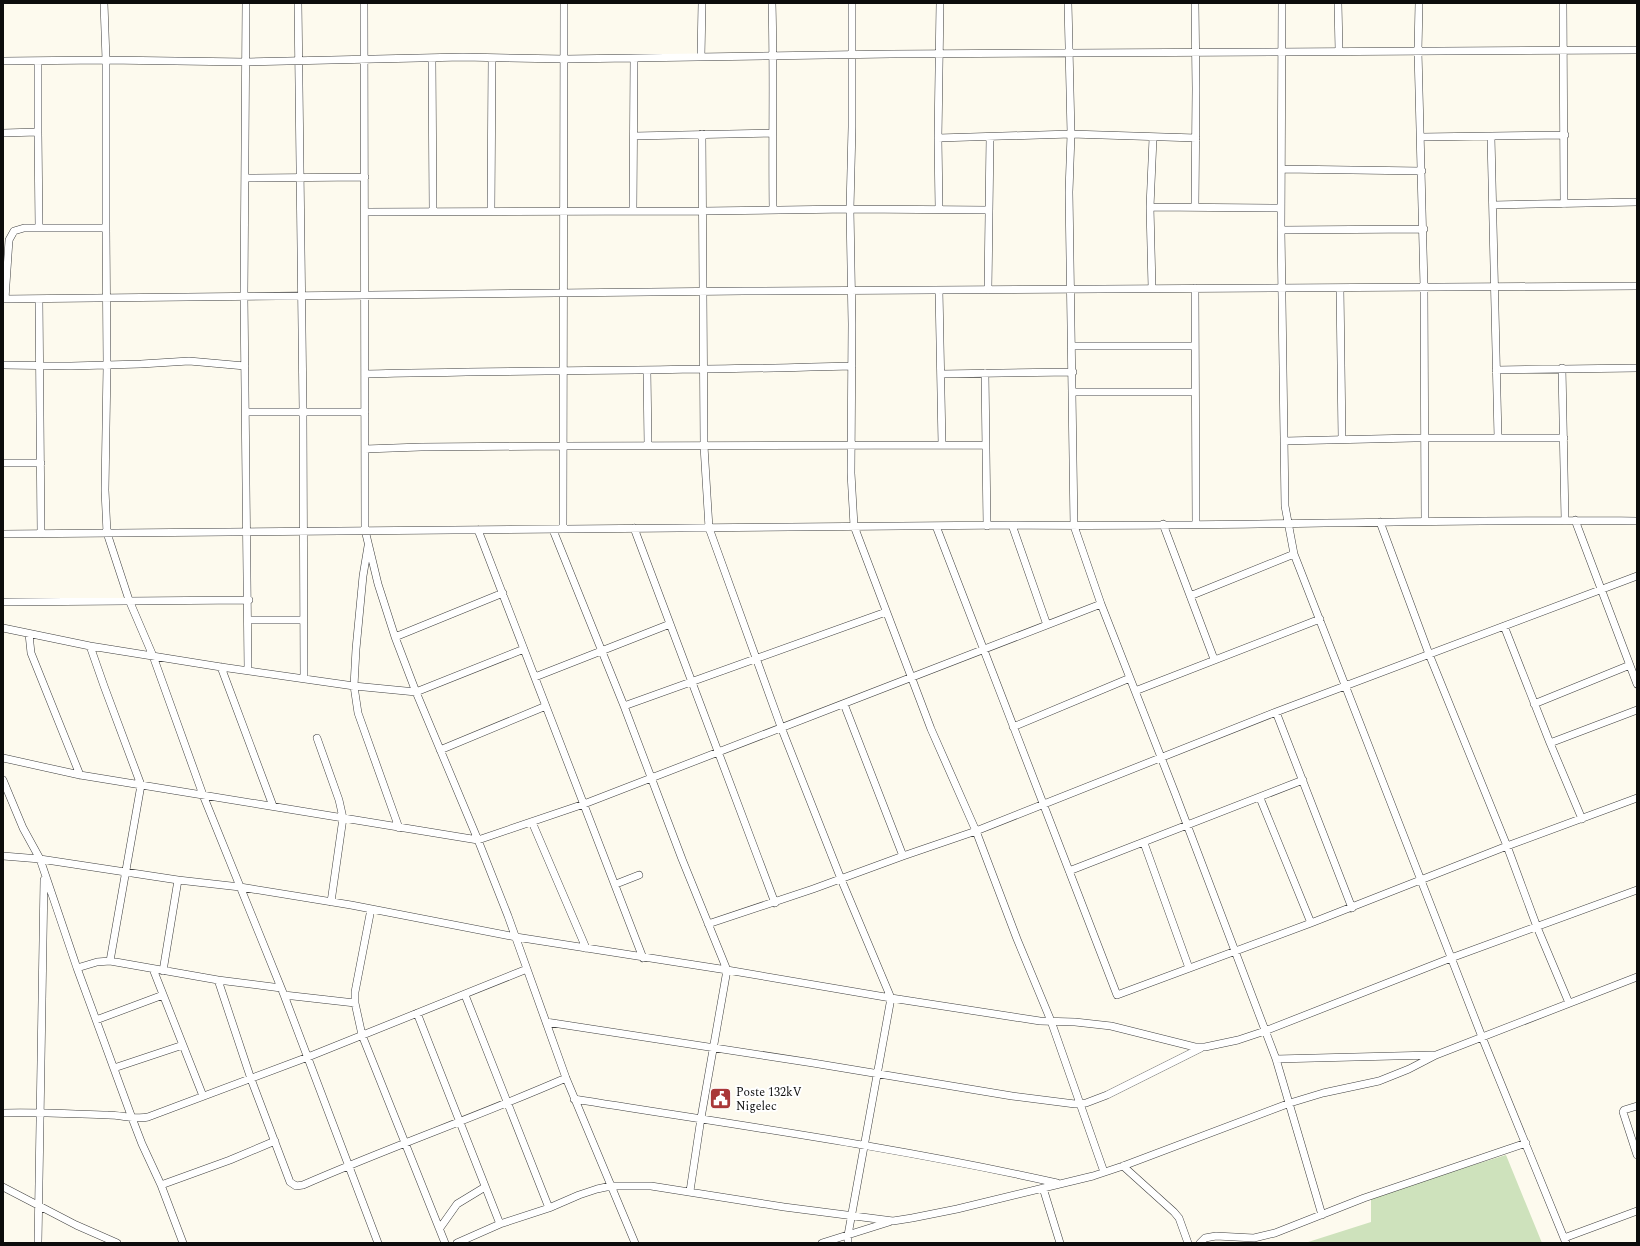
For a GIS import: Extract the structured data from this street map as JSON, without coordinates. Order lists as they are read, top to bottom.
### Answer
{
  "places": {
    "public building": ["Poste 132kV Nigelec"]
  }
}
